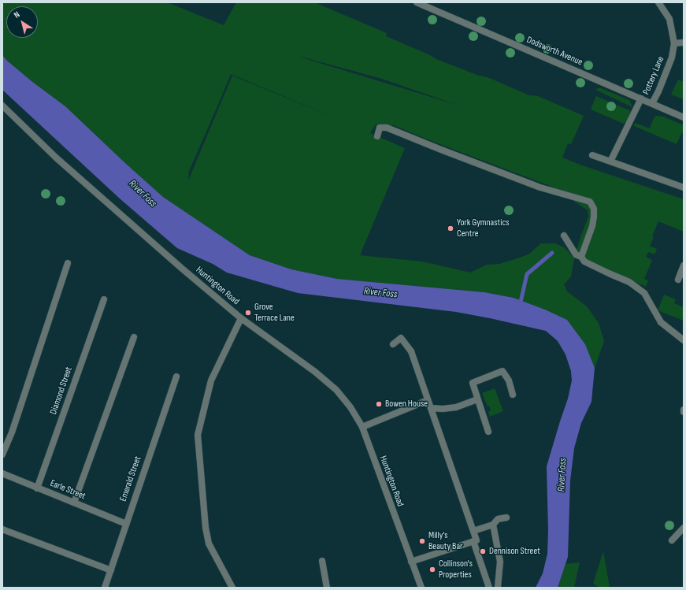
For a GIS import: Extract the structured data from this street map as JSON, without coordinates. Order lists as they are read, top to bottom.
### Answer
{
  "streets": {
    "street": [
      "Dodsworth Avenue",
      "Pottery Lane",
      "Huntington Road",
      "Diamond Street",
      "Emerald Street",
      "Earle Street"
    ]
  },
  "crossings": [
    ["Dodsworth Avenue", "Pottery Lane"],
    ["Diamond Street", "Earle Street"],
    ["Emerald Street", "Earle Street"]
  ],
  "water": ["River Foss"],
  "places": [
    "York Gymnastics Centre",
    "Grove Terrace Lane",
    "Bowen House",
    "Milly's Beauty Bar",
    "Dennison Street",
    "Collinson's Properties"
  ],
  "north": "top left"
}
